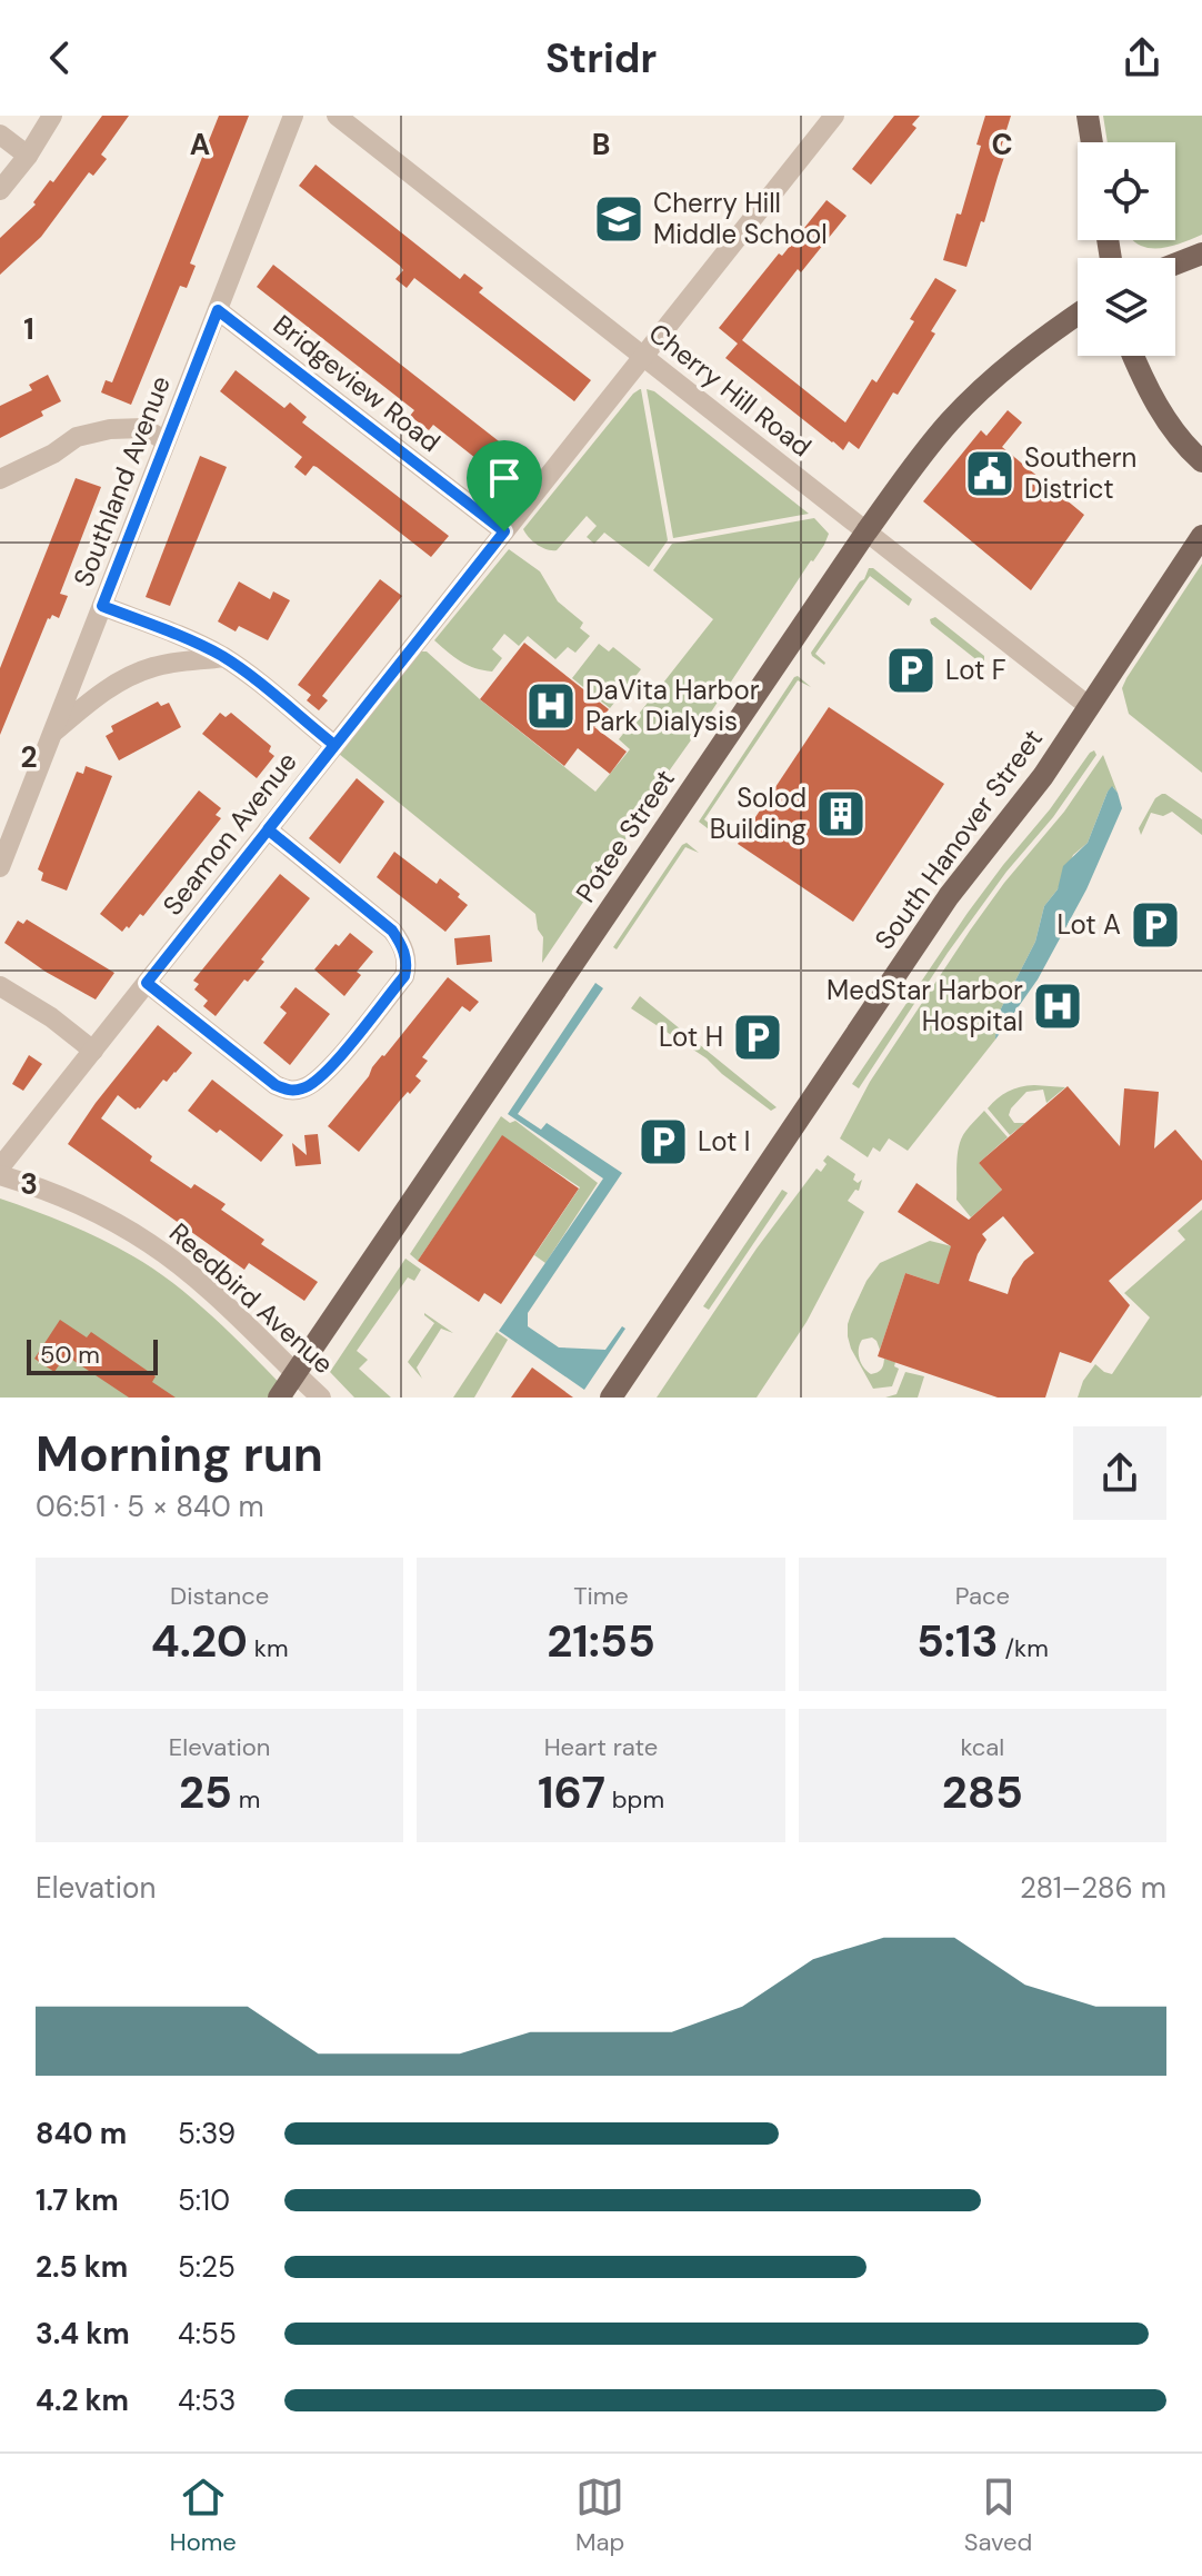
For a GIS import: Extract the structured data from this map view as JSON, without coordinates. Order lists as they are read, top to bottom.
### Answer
{
  "streets": {
    "main road": ["Potee Street", "South Hanover Street"],
    "street": [
      "Bridgeview Road",
      "Cherry Hill Road",
      "Southland Avenue",
      "Seamon Avenue",
      "Reedbird Avenue"
    ]
  },
  "crossings": [
    ["Bridgeview Road", "Southland Avenue"],
    ["Bridgeview Road", "Seamon Avenue"],
    ["Cherry Hill Road", "Seamon Avenue"],
    ["Cherry Hill Road", "Potee Street"],
    ["Cherry Hill Road", "South Hanover Street"],
    ["Potee Street", "Reedbird Avenue"]
  ],
  "places": {
    "school or university": ["Cherry Hill Middle School"],
    "public building": ["Southern District"],
    "parking": [
      "Lot F",
      "Lot A",
      "Lot H",
      "Lot I"
    ],
    "hospital": ["DaVita Harbor Park Dialysis", "MedStar Harbor Hospital"],
    "building": ["Solod Building"]
  },
  "scale_bar": "50 m",
  "page": {
    "header": "Stridr",
    "scale": "50 m",
    "heading": ["Morning run", "06:51 · 5 × 840 m"],
    "stats": [
      ["Distance", "4.20 km"],
      ["Time", "21:55"],
      ["Pace", "5:13 /km"],
      ["Elevation", "25 m"],
      ["Heart rate", "167 bpm"],
      ["kcal", "285"]
    ],
    "chart": ["Elevation", "281–286 m"],
    "list": [
      {
        "name": "840 m",
        "note": "5:39"
      },
      {
        "name": "1.7 km",
        "note": "5:10"
      },
      {
        "name": "2.5 km",
        "note": "5:25"
      },
      {
        "name": "3.4 km",
        "note": "4:55"
      },
      {
        "name": "4.2 km",
        "note": "4:53"
      }
    ],
    "tabs": ["Home", "Map", "Saved"]
  },
  "grid": {
    "columns": ["A", "B", "C"],
    "rows": ["1", "2", "3"]
  }
}
